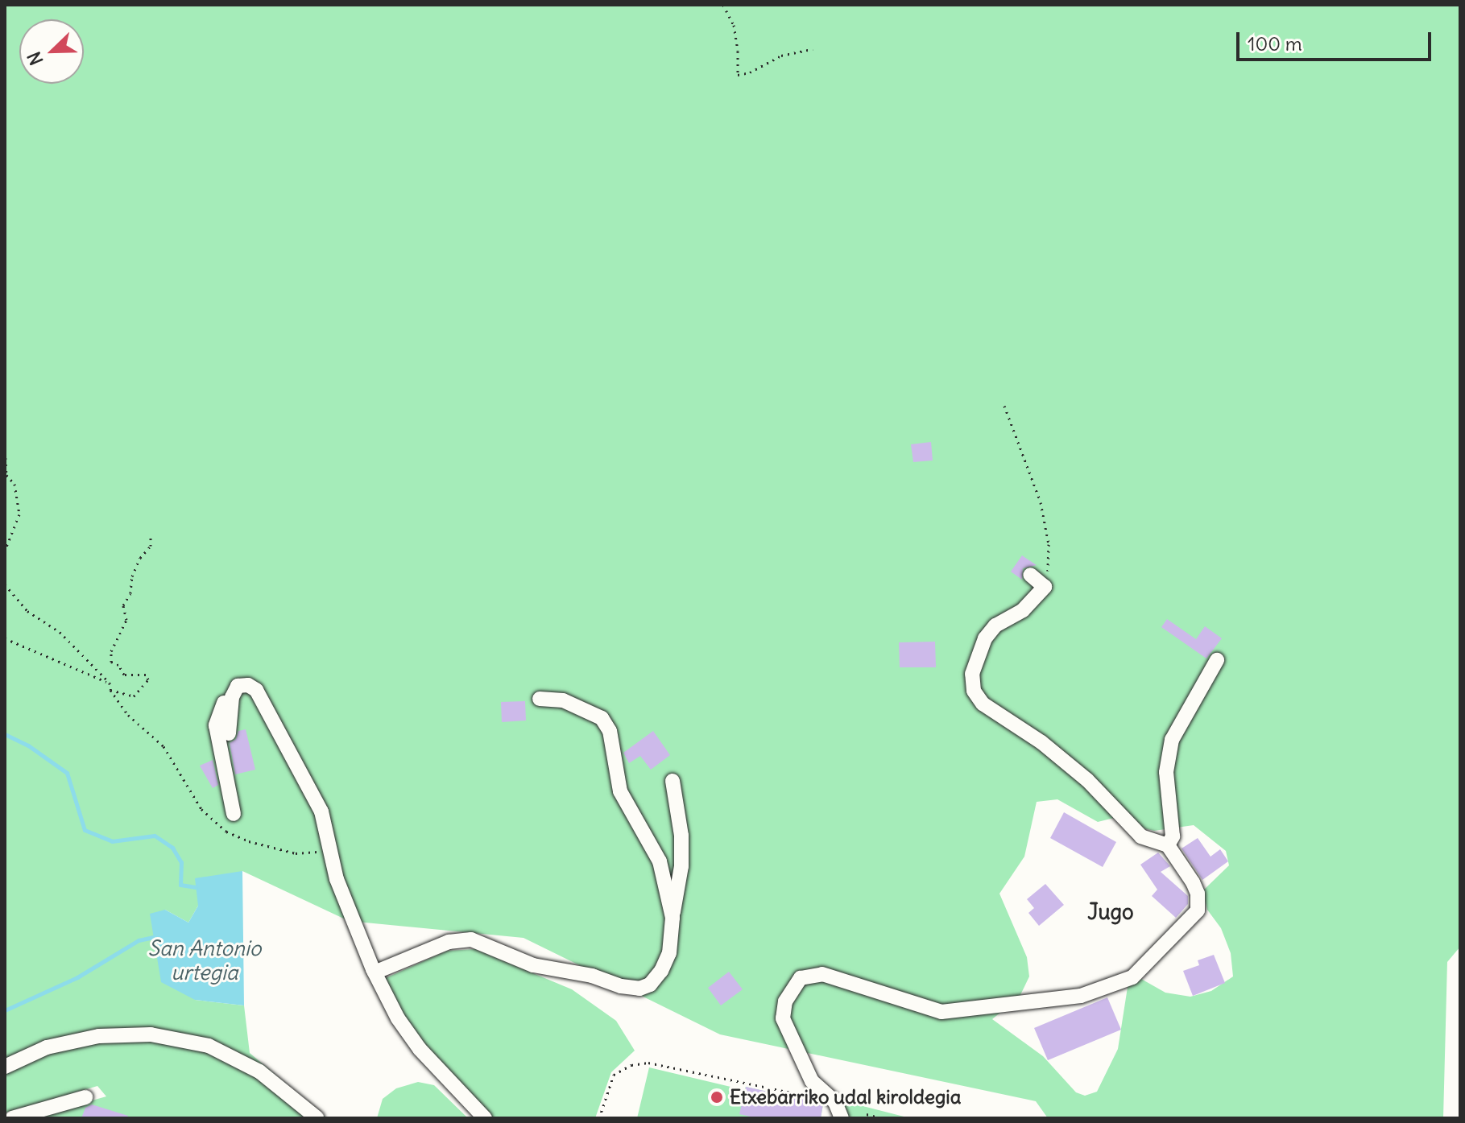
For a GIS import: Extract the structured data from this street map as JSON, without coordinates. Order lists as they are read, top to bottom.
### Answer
{
  "districts": ["Jugo"],
  "water": ["San Antonio urtegia"],
  "places": ["Etxebarriko udal kiroldegia"],
  "scale_bar": "100 m",
  "north": "bottom left"
}
